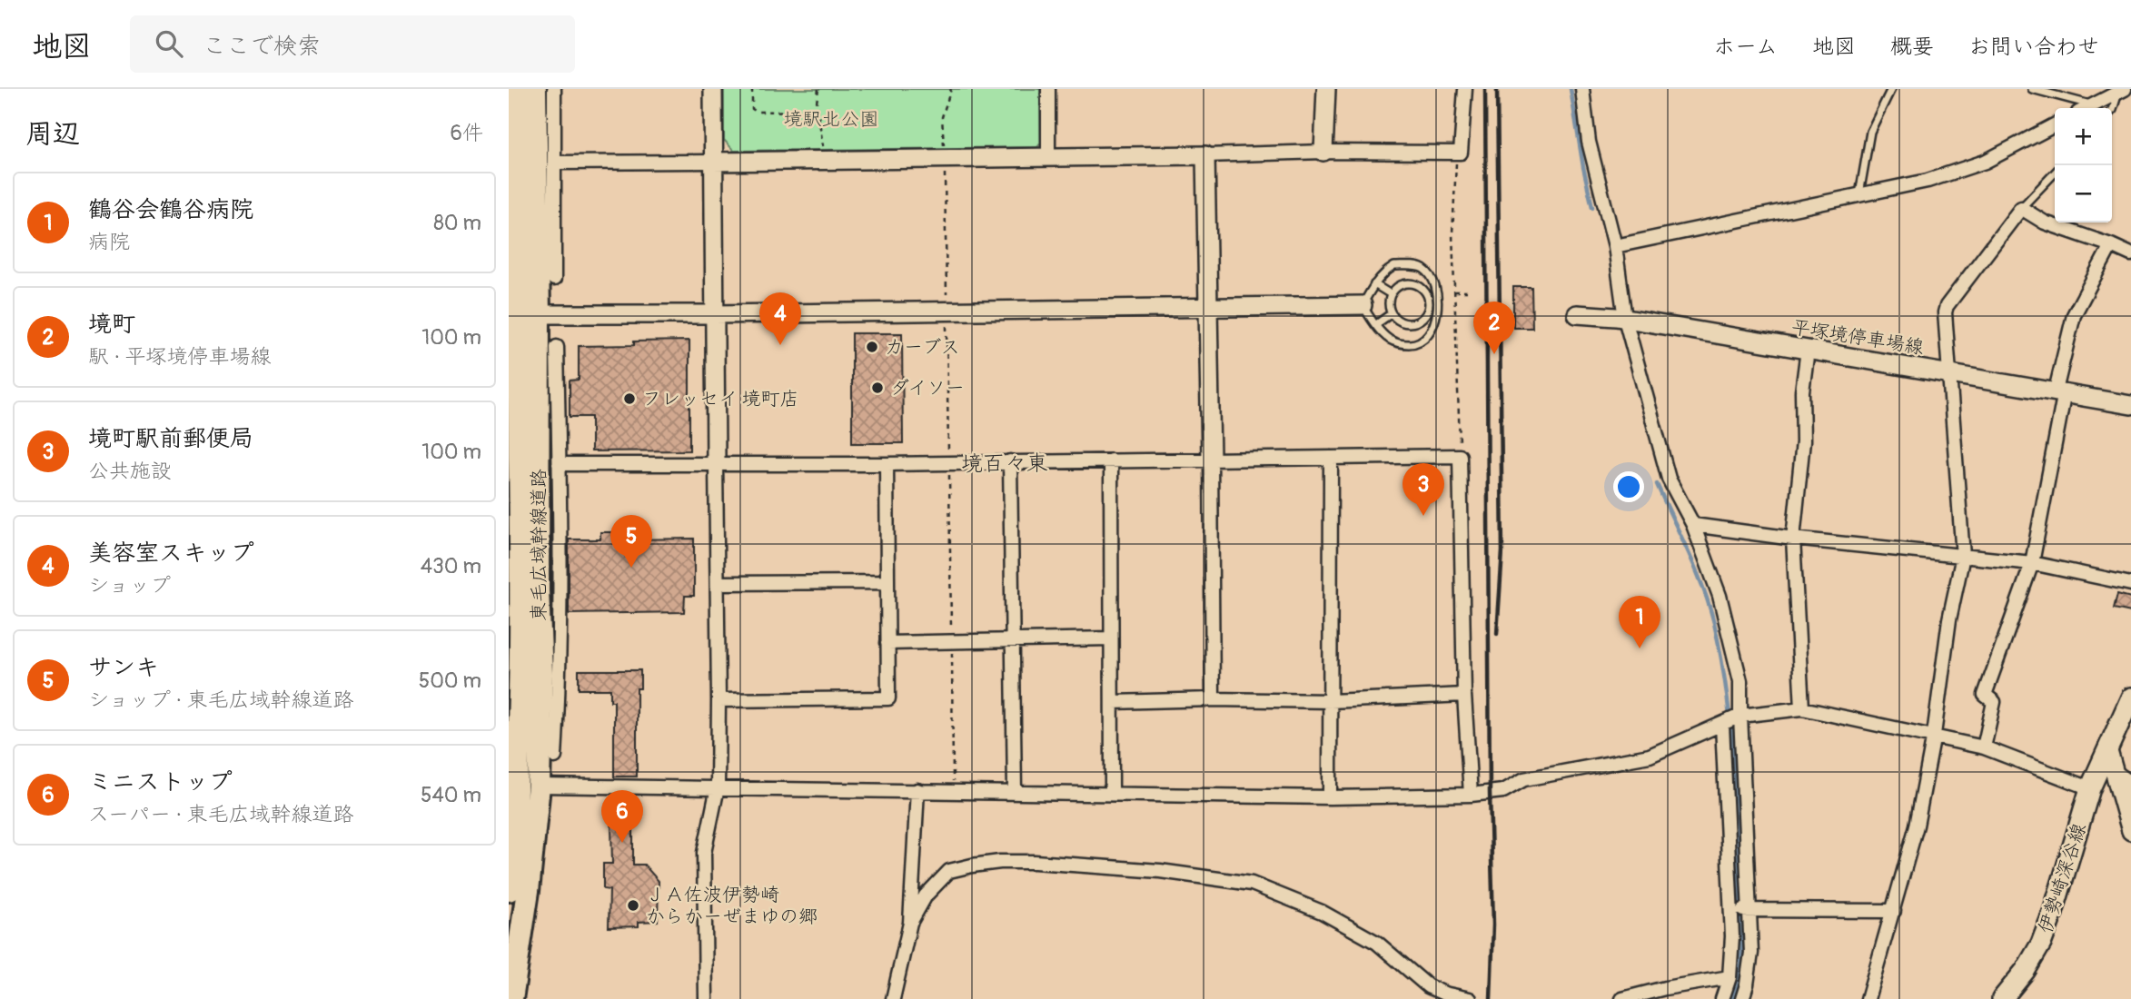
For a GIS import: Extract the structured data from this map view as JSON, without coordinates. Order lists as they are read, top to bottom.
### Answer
{
  "streets": {
    "highway": ["東毛広域幹線道路"],
    "main road": ["伊勢崎深谷線"],
    "street": ["平塚境停車場線"]
  },
  "districts": ["境百々東"],
  "parks": ["境駅北公園"],
  "places": [
    "カーブス",
    "ダイソー",
    "フレッセイ 境町店",
    "ＪＡ佐波伊勢崎 からかーぜまゆの郷"
  ],
  "page": {
    "header": "地図",
    "search": "ここで検索",
    "nav": [
      "ホーム",
      "地図",
      "概要",
      "お問い合わせ"
    ],
    "heading": ["周辺", "6件"],
    "map_buttons": ["+", "−"],
    "list": [
      {
        "mark": "1",
        "name": "鶴谷会鶴谷病院",
        "note": "病院",
        "value": "80 m"
      },
      {
        "mark": "2",
        "name": "境町",
        "note": "駅 · 平塚境停車場線",
        "value": "100 m"
      },
      {
        "mark": "3",
        "name": "境町駅前郵便局",
        "note": "公共施設",
        "value": "100 m"
      },
      {
        "mark": "4",
        "name": "美容室スキップ",
        "note": "ショップ",
        "value": "430 m"
      },
      {
        "mark": "5",
        "name": "サンキ",
        "note": "ショップ · 東毛広域幹線道路",
        "value": "500 m"
      },
      {
        "mark": "6",
        "name": "ミニストップ",
        "note": "スーパー · 東毛広域幹線道路",
        "value": "540 m"
      }
    ],
    "pins": [
      "4",
      "2",
      "3",
      "5",
      "1",
      "6"
    ]
  }
}
